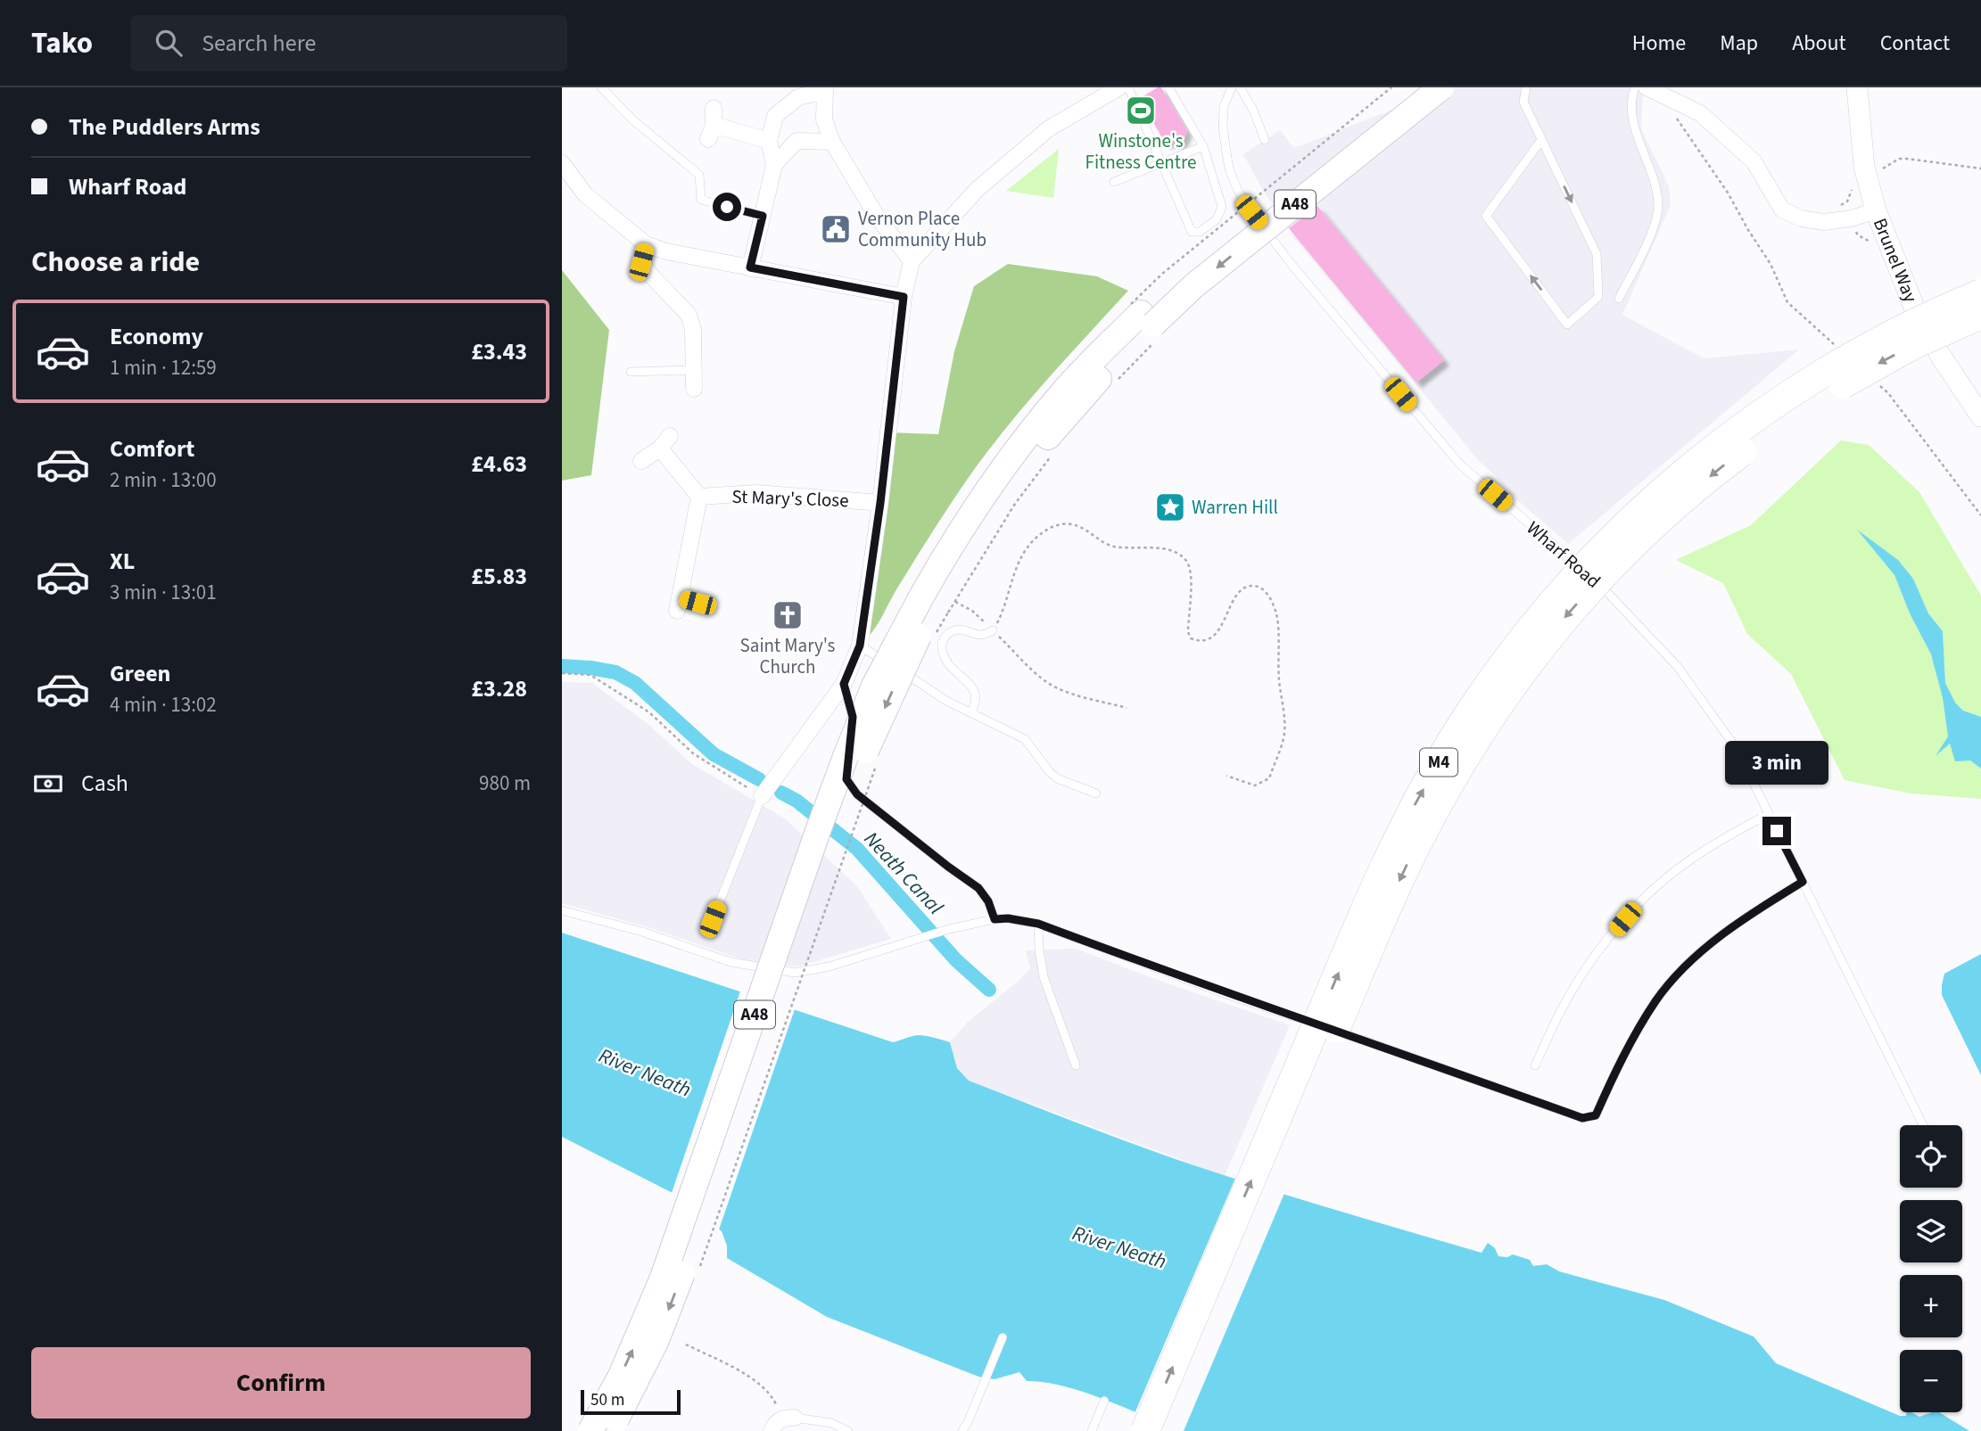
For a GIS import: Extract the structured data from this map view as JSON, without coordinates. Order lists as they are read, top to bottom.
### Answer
{
  "streets": {
    "highway": ["M4"],
    "main road": ["A48"],
    "street": ["Brunel Way", "St Mary's Close"],
    "lane": ["Wharf Road"]
  },
  "water": ["Neath Canal", "River Neath"],
  "places": {
    "sports": ["Winstone's Fitness Centre"],
    "public building": ["Vernon Place Community Hub"],
    "place": ["Warren Hill"],
    "church": ["Saint Mary's Church"]
  },
  "scale_bar": "50 m",
  "page": {
    "header": "Tako",
    "search": "Search here",
    "nav": [
      "Home",
      "Map",
      "About",
      "Contact"
    ],
    "banner": ["The Puddlers Arms", "Wharf Road"],
    "heading": "Choose a ride",
    "list": [
      {
        "name": "Economy",
        "note": "1 min · 12:59",
        "value": "£3.43"
      },
      {
        "name": "Comfort",
        "note": "2 min · 13:00",
        "value": "£4.63"
      },
      {
        "name": "XL",
        "note": "3 min · 13:01",
        "value": "£5.83"
      },
      {
        "name": "Green",
        "note": "4 min · 13:02",
        "value": "£3.28"
      }
    ],
    "bubble": "3 min",
    "pay": ["Cash", "980 m"],
    "map_buttons": ["+", "−"],
    "buttons": "Confirm",
    "scale": "50 m"
  }
}
